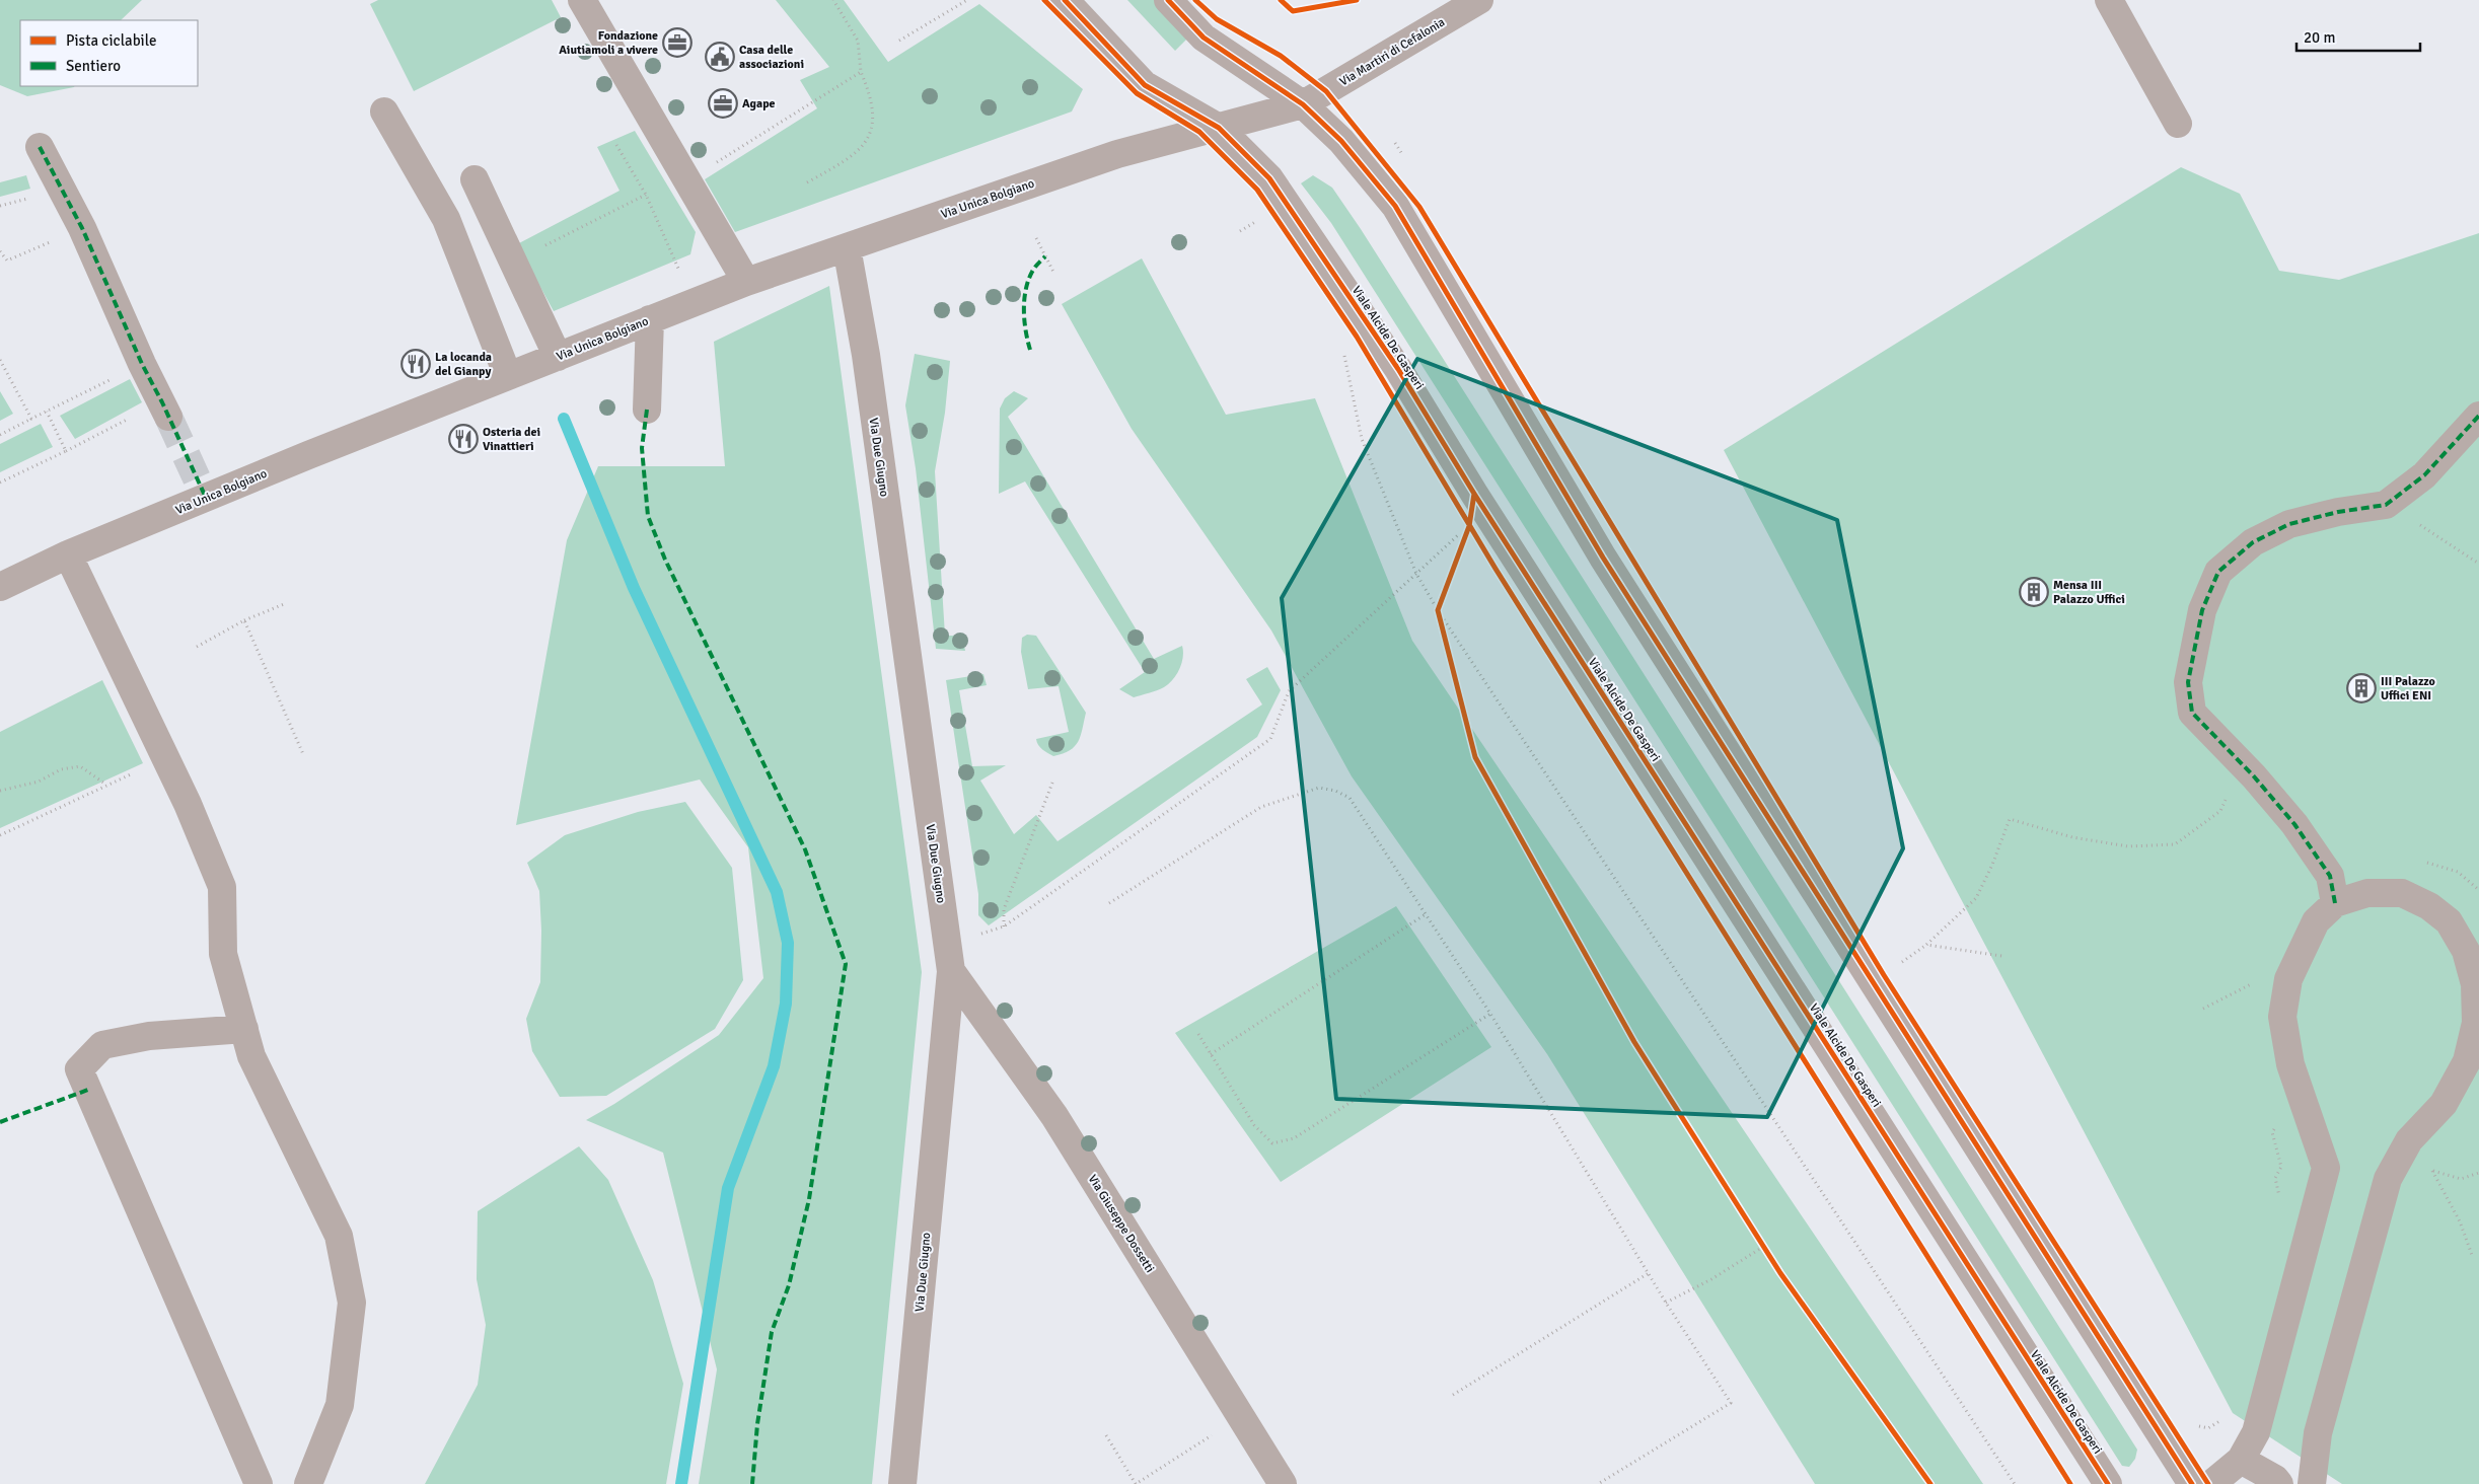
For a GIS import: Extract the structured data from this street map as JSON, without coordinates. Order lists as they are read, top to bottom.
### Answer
{
  "streets": {
    "street": [
      "Via Martiri di Cefalonia",
      "Via Unica Bolgiano",
      "Viale Alcide De Gasperi",
      "Via Due Giugno",
      "Via Giuseppe Dossetti"
    ]
  },
  "crossings": [
    ["Via Martiri di Cefalonia", "Via Unica Bolgiano"],
    ["Via Martiri di Cefalonia", "Viale Alcide De Gasperi"],
    ["Via Unica Bolgiano", "Viale Alcide De Gasperi"],
    ["Via Unica Bolgiano", "Via Due Giugno"],
    ["Via Due Giugno", "Via Giuseppe Dossetti"]
  ],
  "places": {
    "office": ["Fondazione Aiutiamoli a vivere", "Agape"],
    "public building": ["Casa delle associazioni"],
    "restaurant": ["La locanda del Gianpy", "Osteria dei Vinattieri"],
    "building": ["Mensa III Palazzo Uffici", "III Palazzo Uffici ENI"]
  },
  "legend": ["Pista ciclabile", "Sentiero"],
  "scale_bar": "20 m"
}
